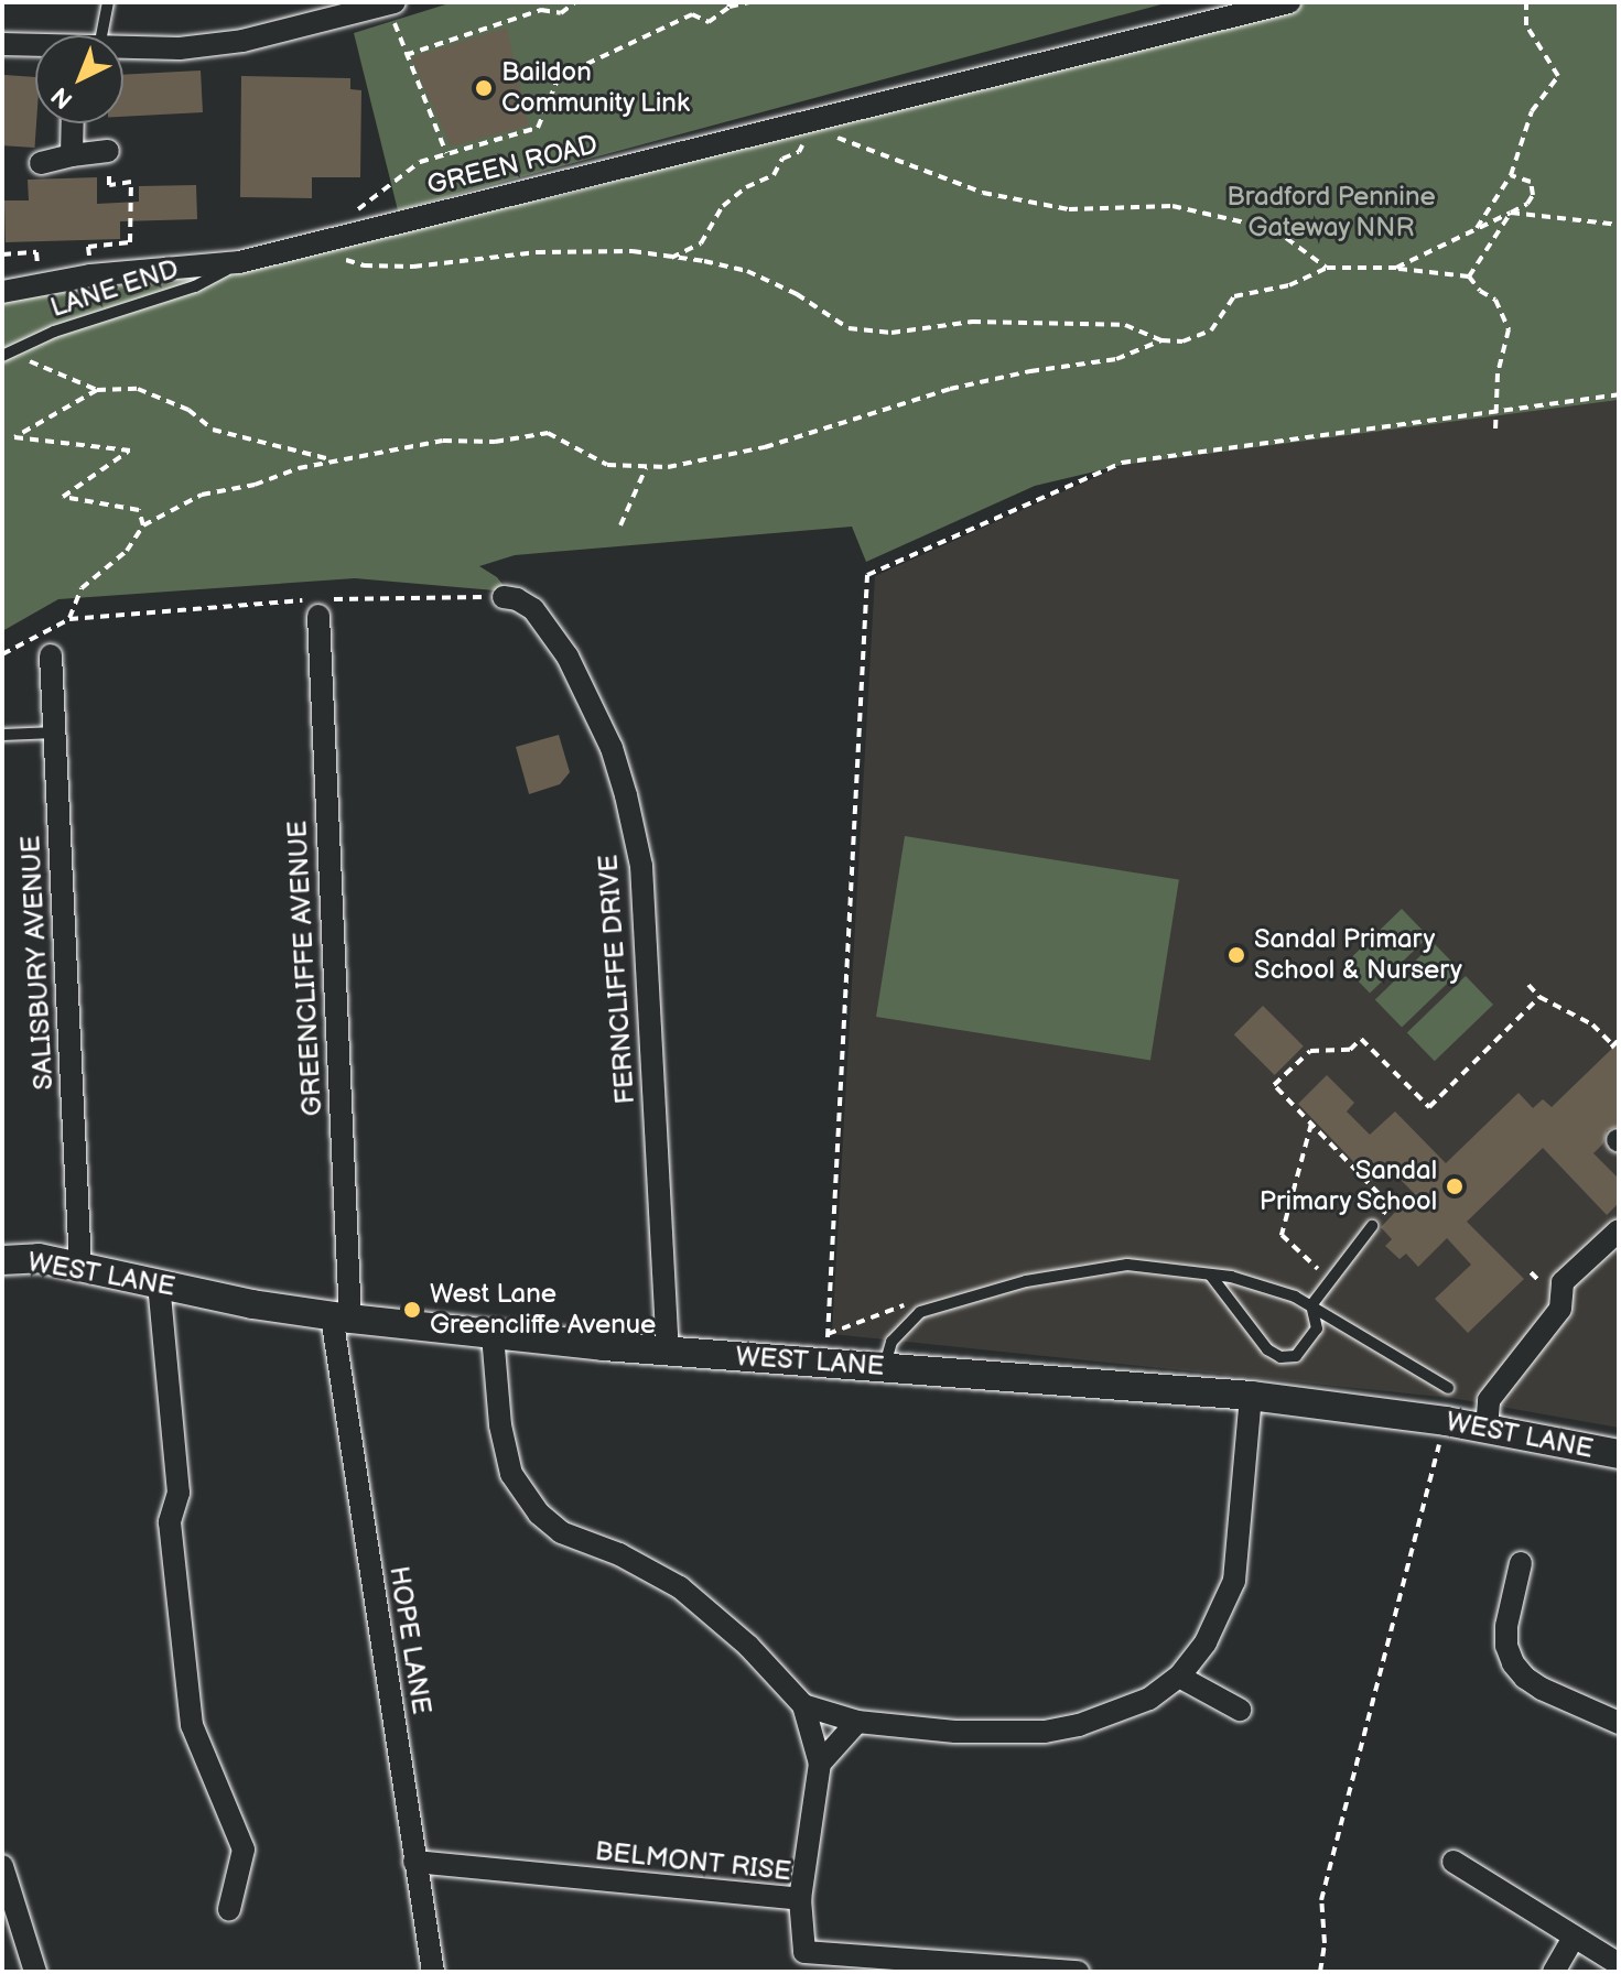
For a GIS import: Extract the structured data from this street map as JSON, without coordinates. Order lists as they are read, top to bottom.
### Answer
{
  "streets": {
    "street": [
      "GREEN ROAD",
      "SALISBURY AVENUE",
      "GREENCLIFFE AVENUE",
      "FERNCLIFFE DRIVE",
      "WEST LANE",
      "HOPE LANE",
      "BELMONT RISE"
    ],
    "lane": ["LANE END"]
  },
  "crossings": [
    ["GREEN ROAD", "LANE END"],
    ["SALISBURY AVENUE", "WEST LANE"],
    ["GREENCLIFFE AVENUE", "WEST LANE"],
    ["GREENCLIFFE AVENUE", "HOPE LANE"],
    ["FERNCLIFFE DRIVE", "WEST LANE"],
    ["WEST LANE", "HOPE LANE"],
    ["HOPE LANE", "BELMONT RISE"]
  ],
  "parks": ["Bradford Pennine Gateway NNR"],
  "places": [
    "Baildon Community Link",
    "Sandal Primary School & Nursery",
    "Sandal Primary School",
    "West Lane Greencliffe Avenue"
  ],
  "north": "bottom left"
}
